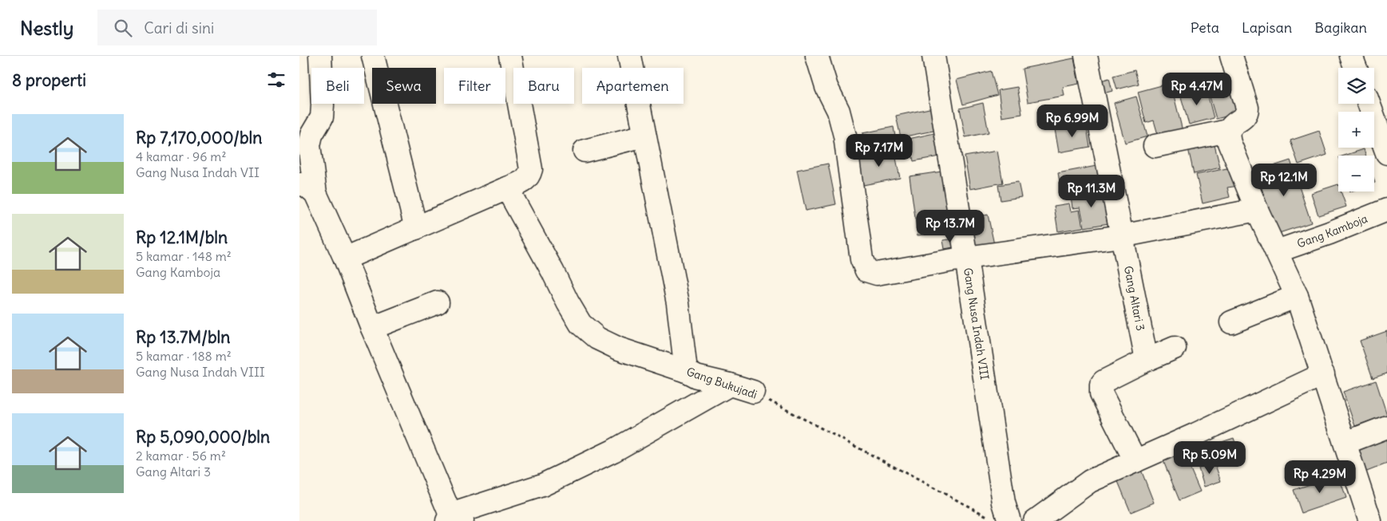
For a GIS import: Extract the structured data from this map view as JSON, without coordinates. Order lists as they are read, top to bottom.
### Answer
{
  "streets": {
    "street": [
      "Gang Kamboja",
      "Gang Altari 3",
      "Gang Nusa Indah VIII",
      "Gang Bukujadi"
    ]
  },
  "crossings": [
    ["Gang Nusa Indah VIII", "Gang Bukujadi"]
  ],
  "page": {
    "header": "Nestly",
    "search": "Cari di sini",
    "nav": ["Peta", "Lapisan", "Bagikan"],
    "heading": "8 properti",
    "map_buttons": ["+", "−"],
    "chip": [
      "Beli",
      "Sewa",
      "Filter",
      "Baru",
      "Apartemen"
    ],
    "price": [
      "Rp 4.47M",
      "Rp 6.99M",
      "Rp 7.17M",
      "Rp 12.1M",
      "Rp 11.3M",
      "Rp 13.7M",
      "Rp 5.09M",
      "Rp 4.29M"
    ],
    "list": [
      {
        "name": "Rp 7,170,000/bln",
        "note": "4 kamar · 96 m² · Gang Nusa Indah VII"
      },
      {
        "name": "Rp 12.1M/bln",
        "note": "5 kamar · 148 m² · Gang Kamboja"
      },
      {
        "name": "Rp 13.7M/bln",
        "note": "5 kamar · 188 m² · Gang Nusa Indah VIII"
      },
      {
        "name": "Rp 5,090,000/bln",
        "note": "2 kamar · 56 m² · Gang Altari 3"
      }
    ]
  }
}
